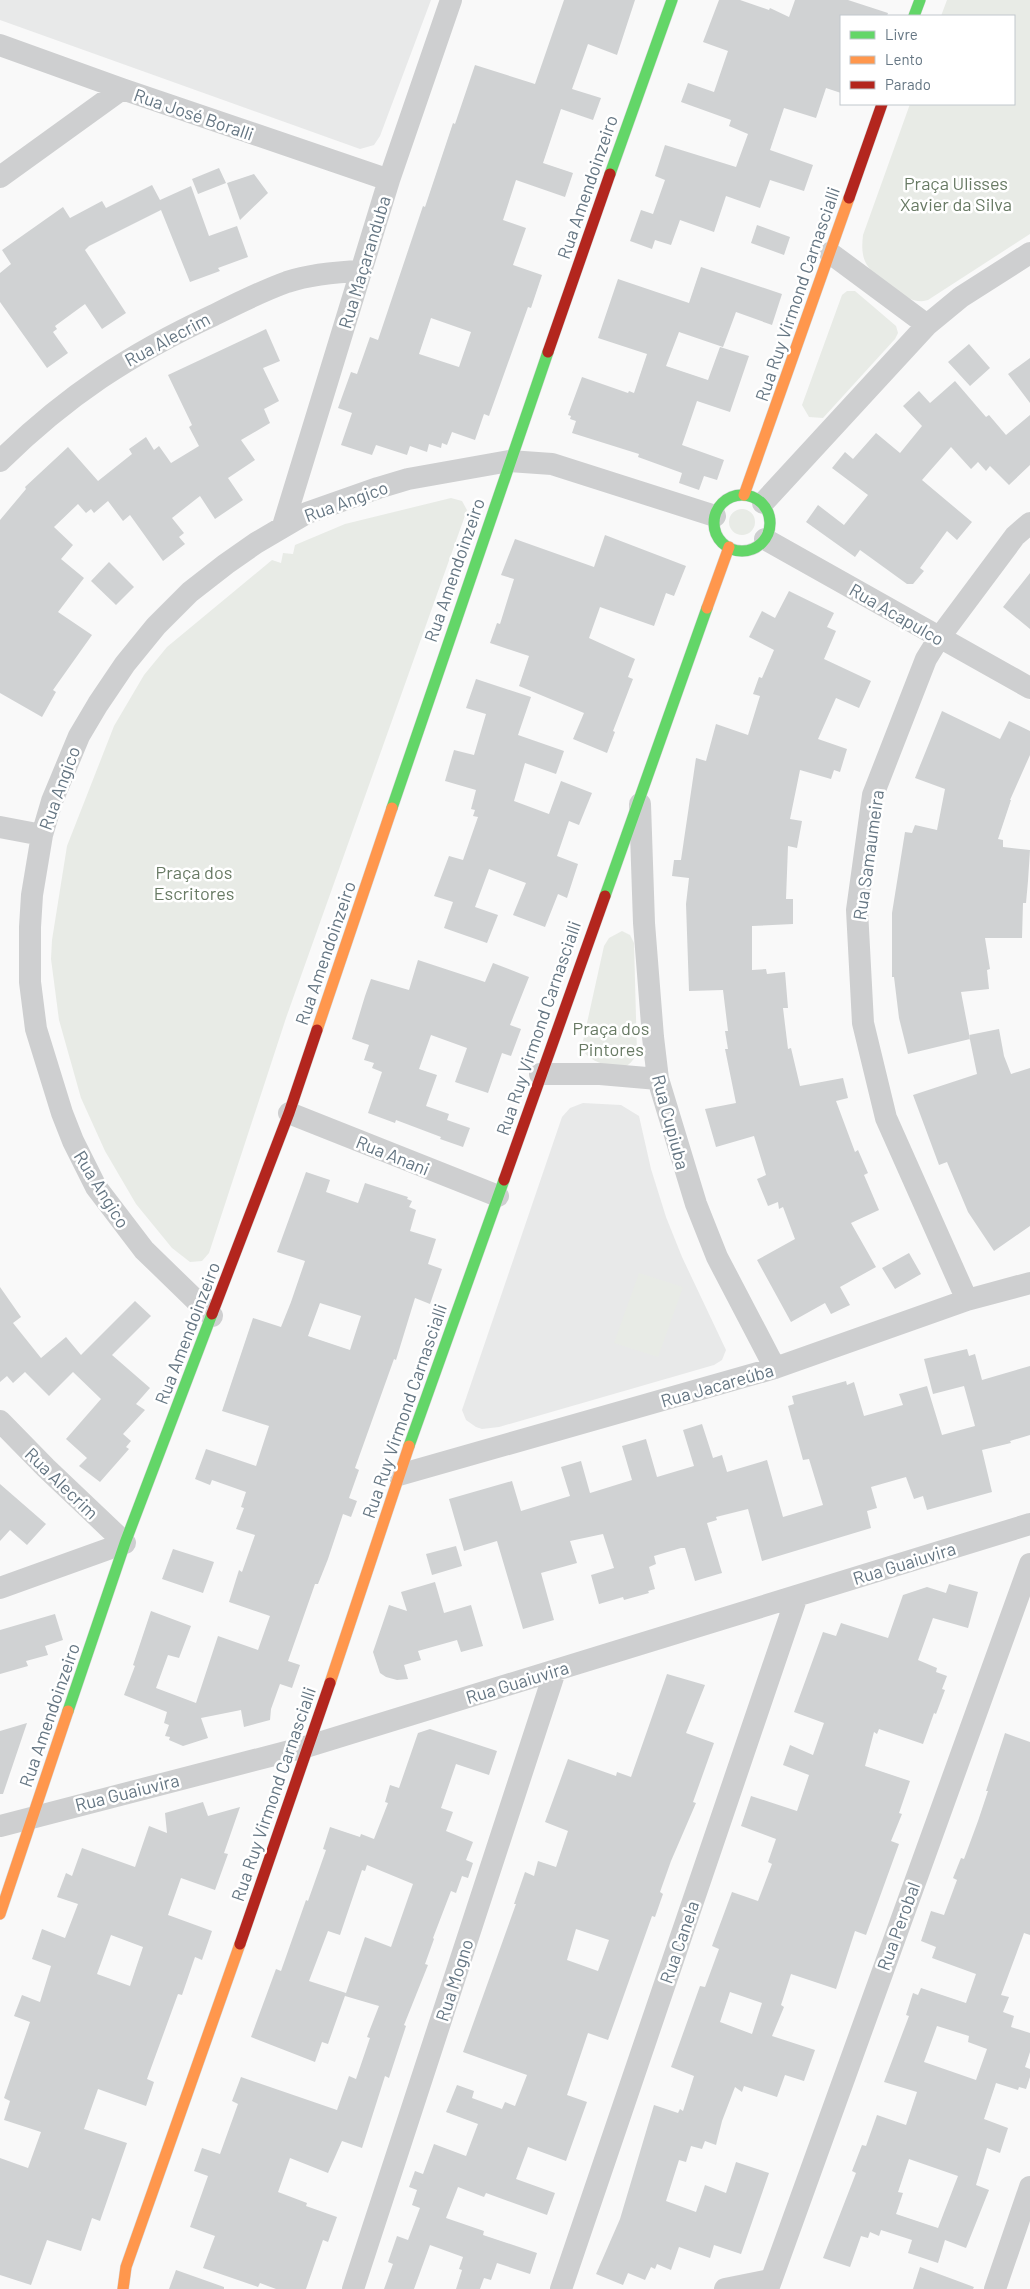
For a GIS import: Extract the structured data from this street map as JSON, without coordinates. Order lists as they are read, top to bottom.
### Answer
{
  "streets": {
    "street": [
      "Rua José Boralli",
      "Rua Amendoinzeiro",
      "Rua Maçaranduba",
      "Rua Ruy Virmond Carnascialli",
      "Rua Alecrim",
      "Rua Angico",
      "Rua Acapulco",
      "Rua Samaumeira",
      "Rua Cupiuba",
      "Rua Anani",
      "Rua Jacareúba",
      "Rua Guaiuvira",
      "Rua Perobal",
      "Rua Canela",
      "Rua Mogno"
    ]
  },
  "crossings": [
    ["Rua José Boralli", "Rua Maçaranduba"],
    ["Rua Amendoinzeiro", "Rua Alecrim"],
    ["Rua Amendoinzeiro", "Rua Angico"],
    ["Rua Amendoinzeiro", "Rua Anani"],
    ["Rua Amendoinzeiro", "Rua Guaiuvira"],
    ["Rua Maçaranduba", "Rua Alecrim"],
    ["Rua Maçaranduba", "Rua Angico"],
    ["Rua Ruy Virmond Carnascialli", "Rua Acapulco"],
    ["Rua Ruy Virmond Carnascialli", "Rua Cupiuba"],
    ["Rua Ruy Virmond Carnascialli", "Rua Anani"],
    ["Rua Ruy Virmond Carnascialli", "Rua Jacareúba"],
    ["Rua Ruy Virmond Carnascialli", "Rua Guaiuvira"],
    ["Rua Acapulco", "Rua Samaumeira"],
    ["Rua Samaumeira", "Rua Jacareúba"],
    ["Rua Cupiuba", "Rua Jacareúba"],
    ["Rua Guaiuvira", "Rua Canela"],
    ["Rua Guaiuvira", "Rua Mogno"]
  ],
  "parks": ["Praça Ulisses Xavier da Silva", "Praça dos Escritores", "Praça dos Pintores"],
  "legend": ["Livre", "Lento", "Parado"]
}
